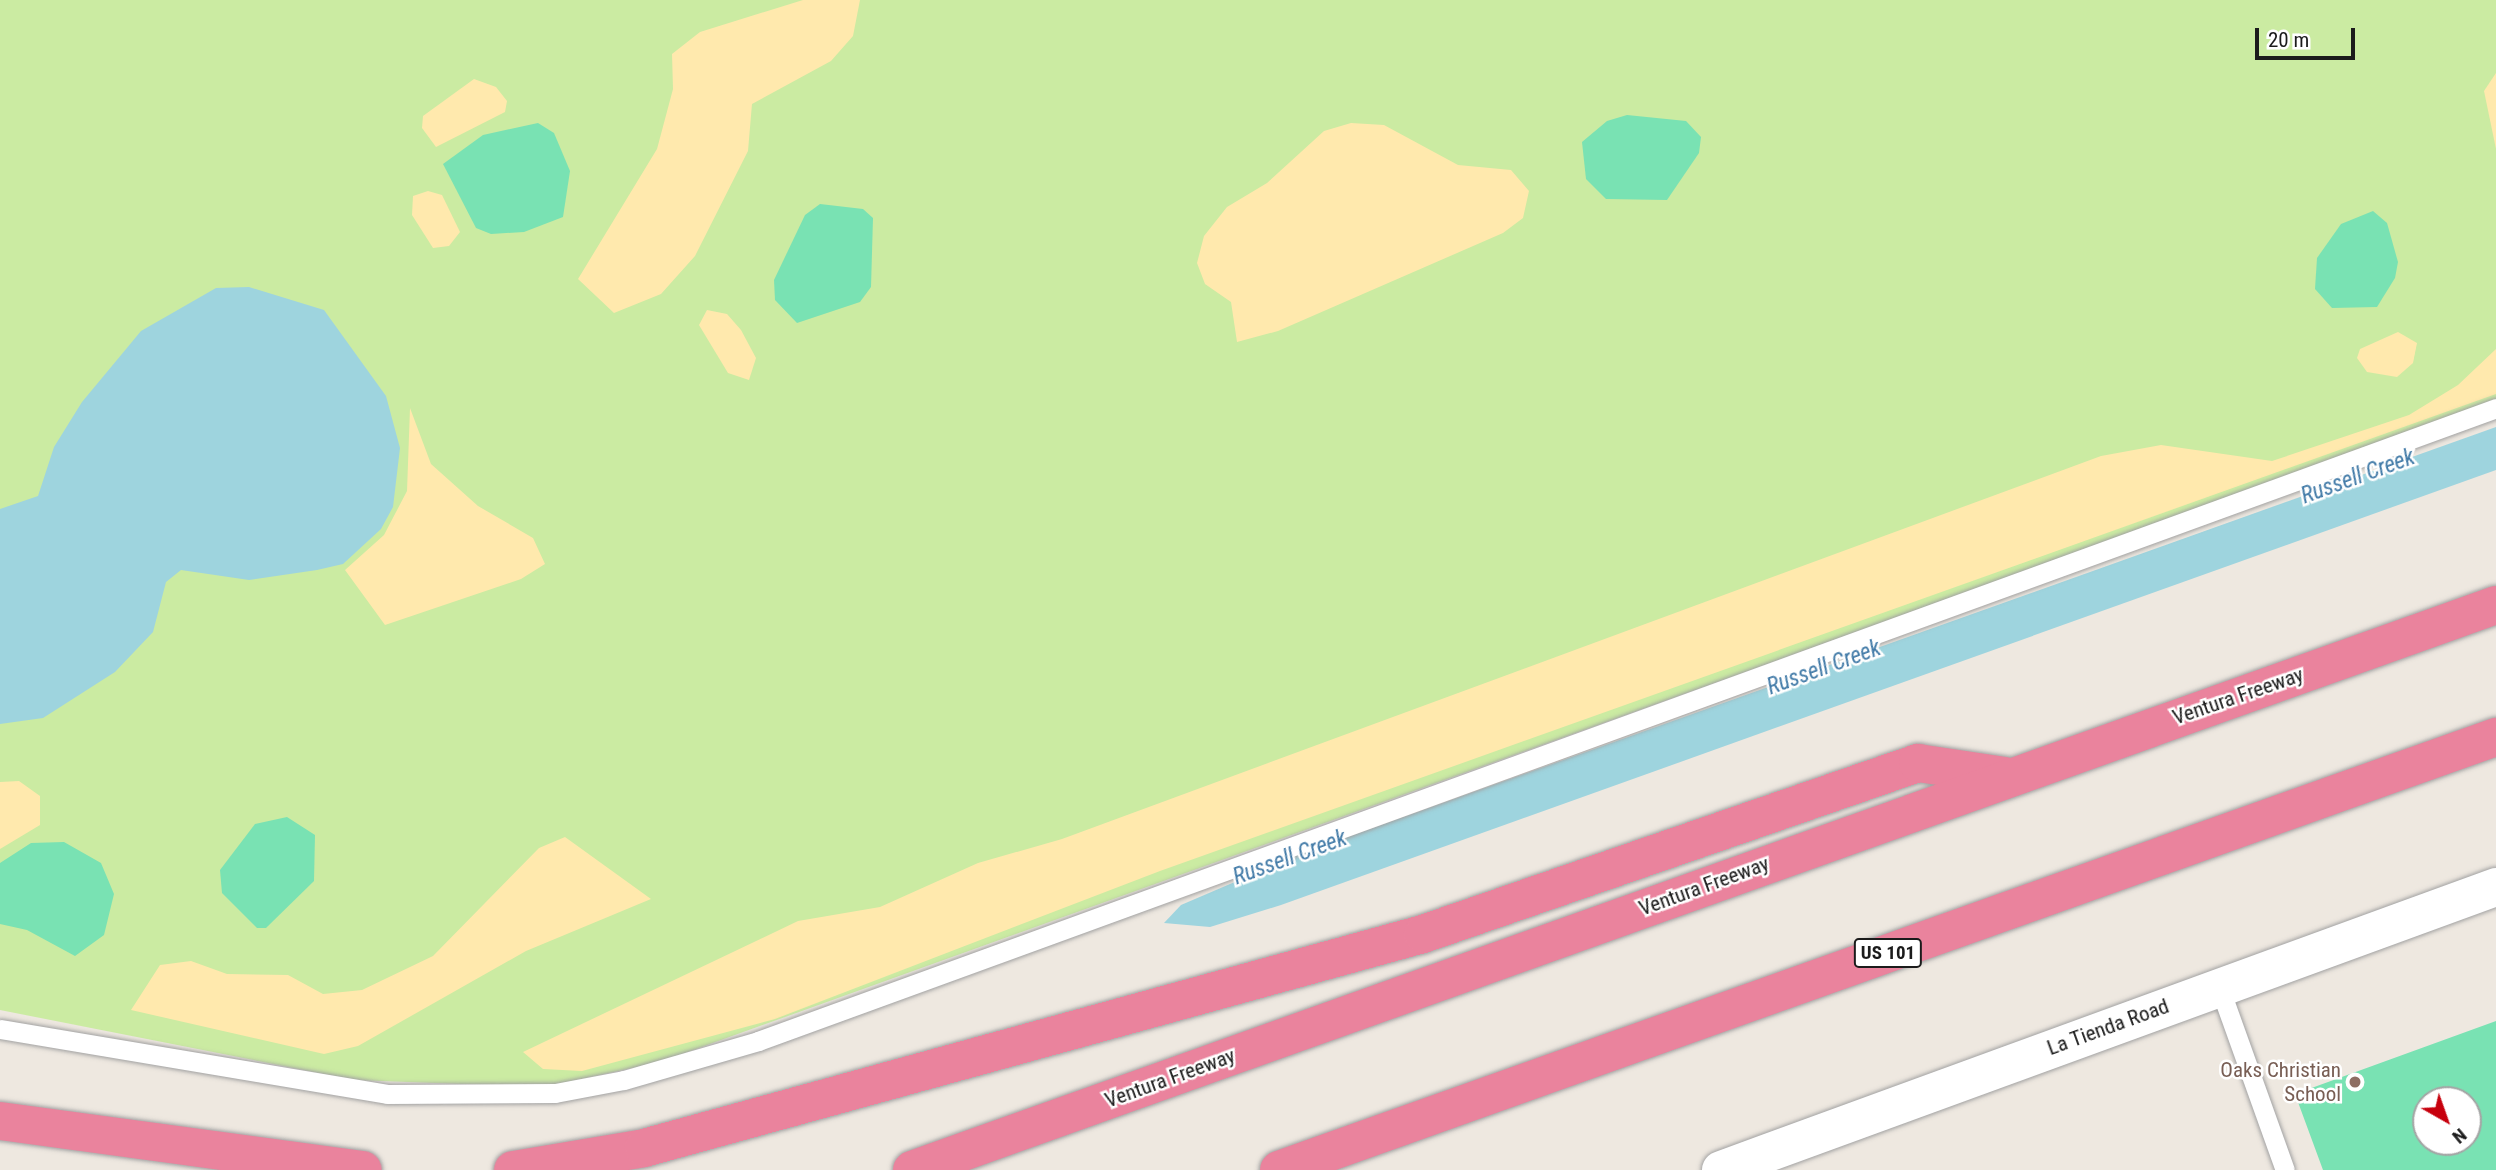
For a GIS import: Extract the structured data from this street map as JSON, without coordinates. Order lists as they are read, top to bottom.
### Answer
{
  "streets": {
    "highway": ["Ventura Freeway", "US 101"],
    "street": ["La Tienda Road"]
  },
  "water": ["Russell Creek"],
  "places": ["Oaks Christian School"],
  "scale_bar": "20 m",
  "north": "bottom right"
}
